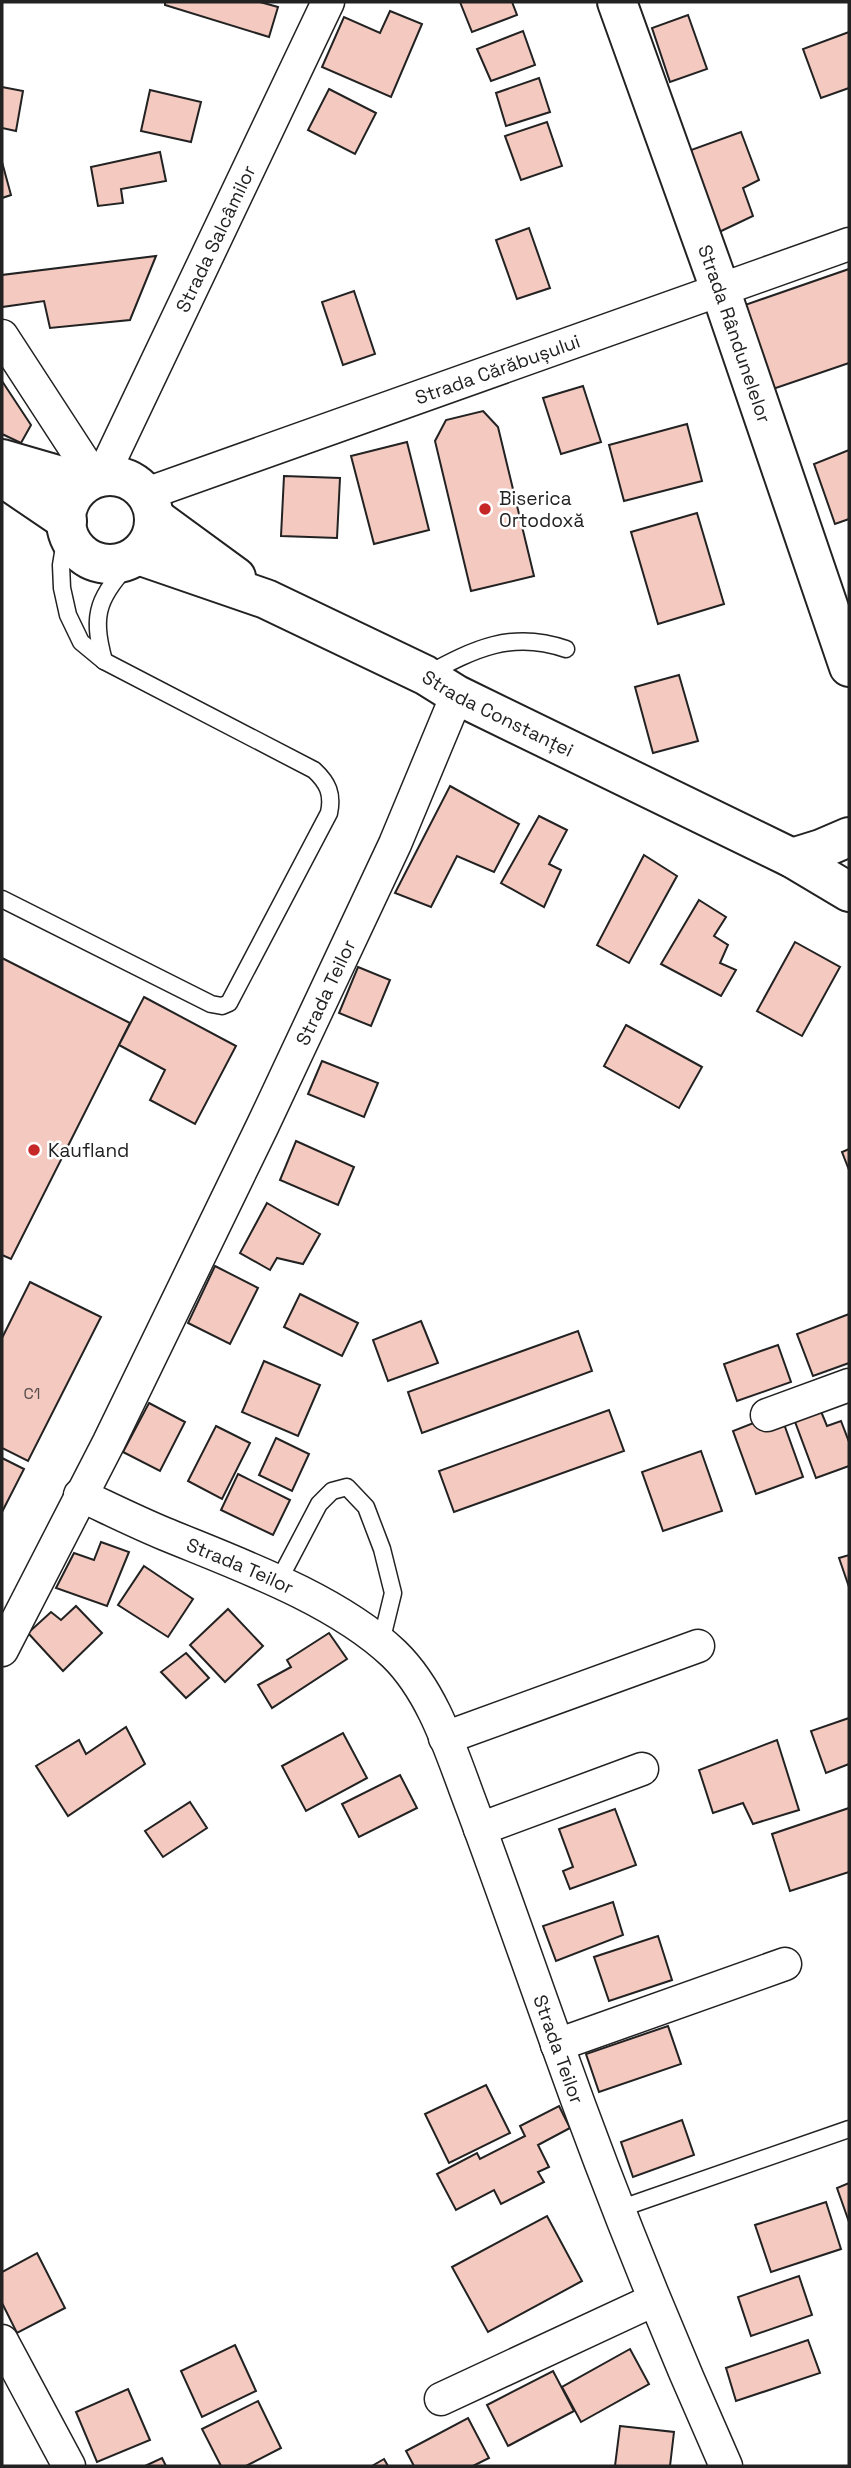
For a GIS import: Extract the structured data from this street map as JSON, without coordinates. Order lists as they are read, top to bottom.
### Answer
{
  "streets": {
    "street": [
      "Strada Salcâmilor",
      "Strada Rândunelelor",
      "Strada Cărăbușului",
      "Strada Constanței",
      "Strada Teilor"
    ]
  },
  "crossings": [
    ["Strada Salcâmilor", "Strada Cărăbușului"],
    ["Strada Salcâmilor", "Strada Constanței"],
    ["Strada Rândunelelor", "Strada Cărăbușului"],
    ["Strada Cărăbușului", "Strada Constanței"],
    ["Strada Constanței", "Strada Teilor"]
  ],
  "places": ["Biserica Ortodoxă", "Kaufland"],
  "house_numbers": ["C1"]
}
